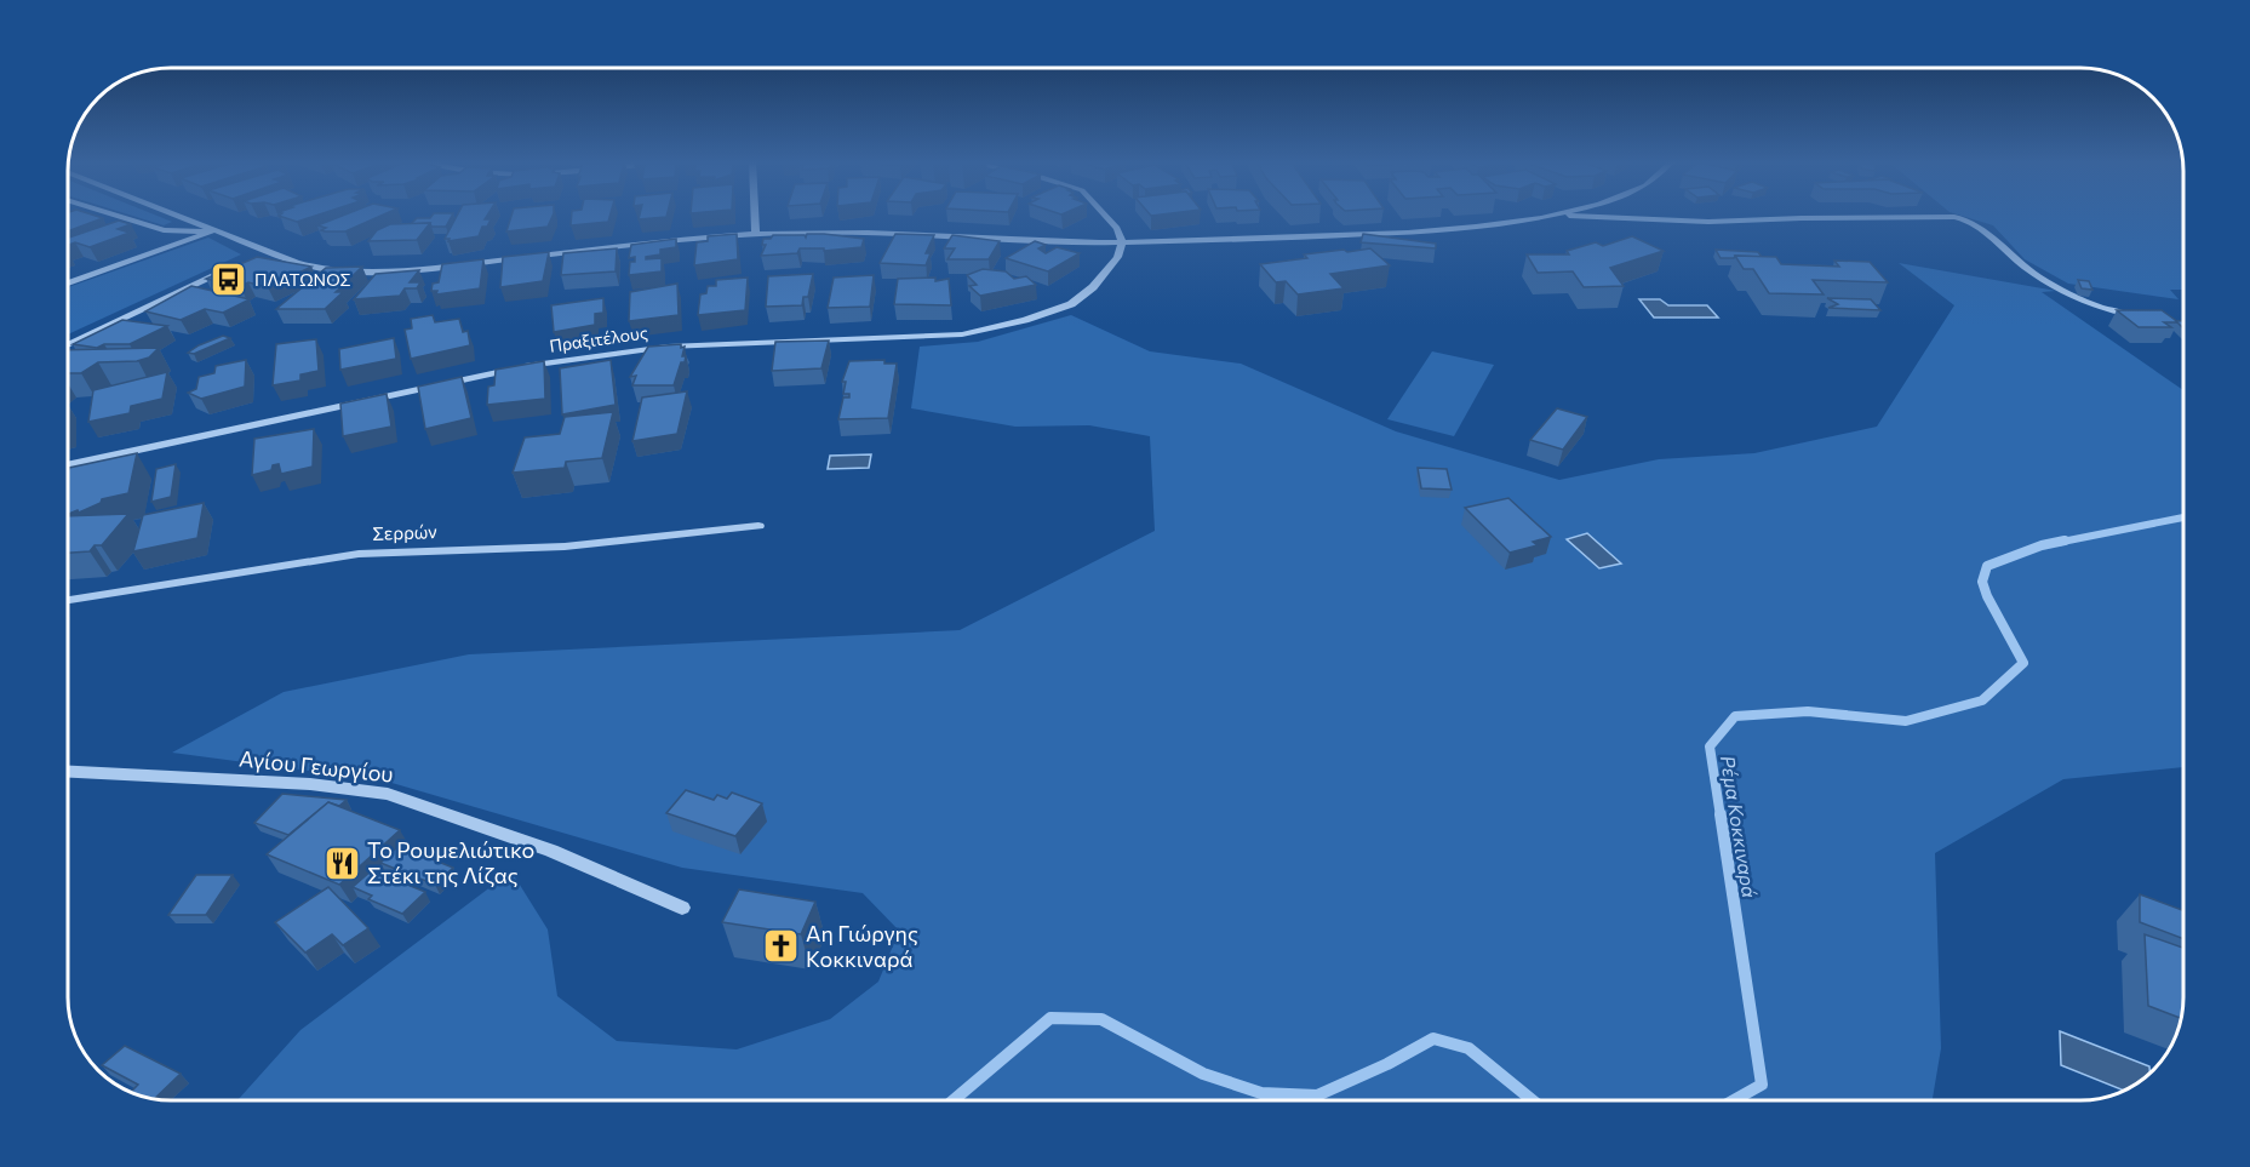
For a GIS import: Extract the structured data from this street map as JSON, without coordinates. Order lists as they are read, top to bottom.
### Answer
{
  "streets": {
    "street": ["Πραξιτέλους", "Σερρών", "Αγίου Γεωργίου"]
  },
  "water": ["Ρέμα Κοκκιναρά"],
  "places": {
    "bus stop": ["ΠΛΑΤΩΝΟΣ"],
    "restaurant": ["Το Ρουμελιώτικο Στέκι της Λίζας"],
    "church": ["Αη Γιώργης Κοκκιναρά"]
  }
}
